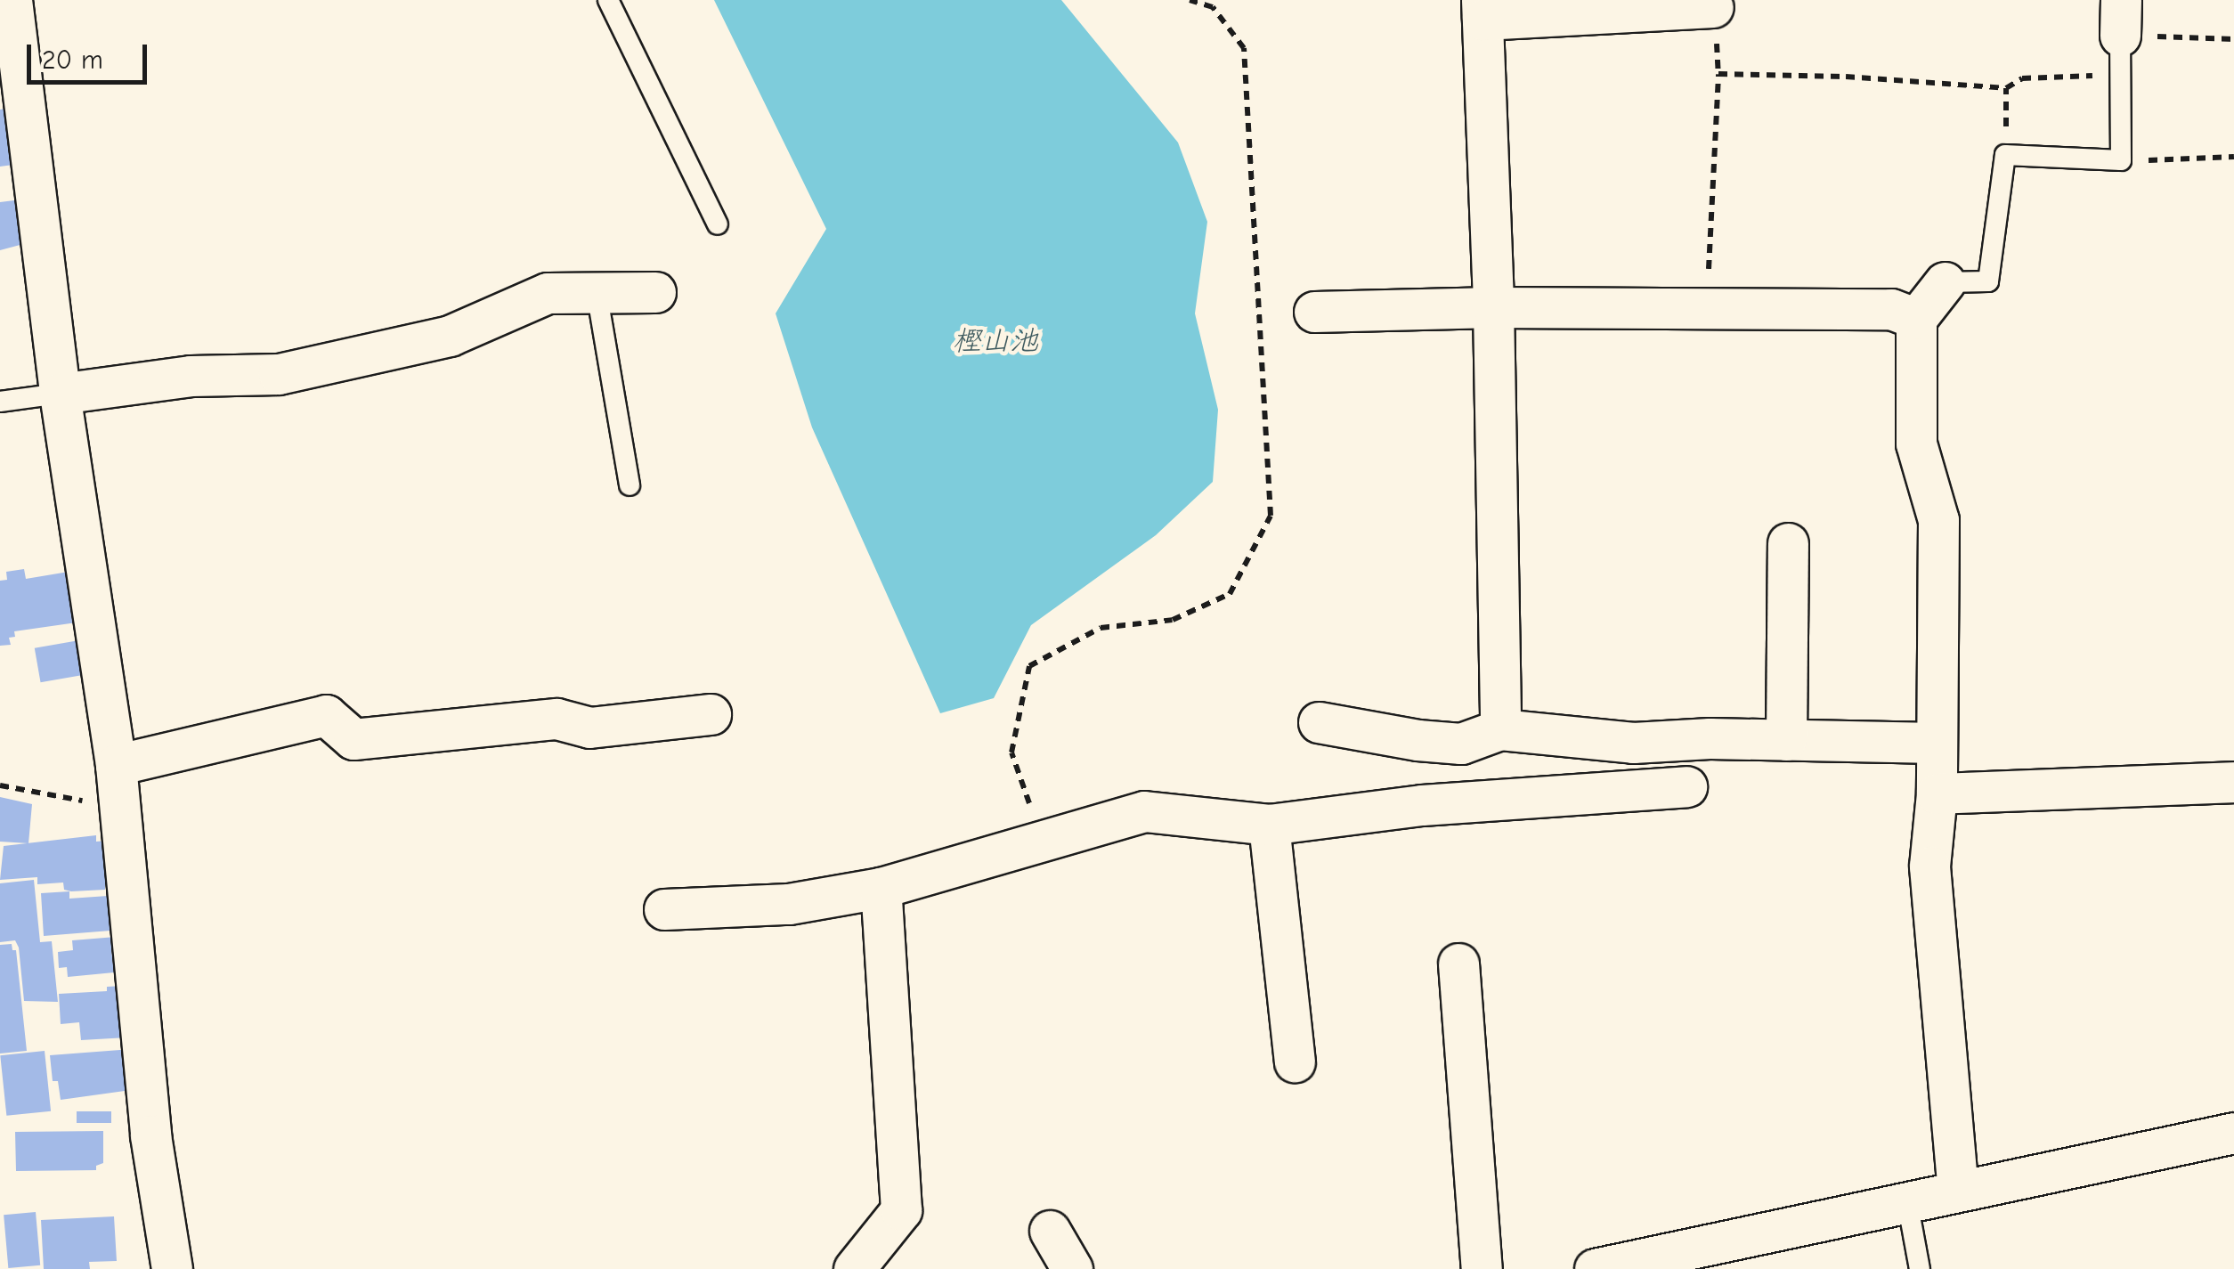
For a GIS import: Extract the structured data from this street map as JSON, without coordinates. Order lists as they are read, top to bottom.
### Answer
{
  "water": ["樫山池"],
  "scale_bar": "20 m"
}
